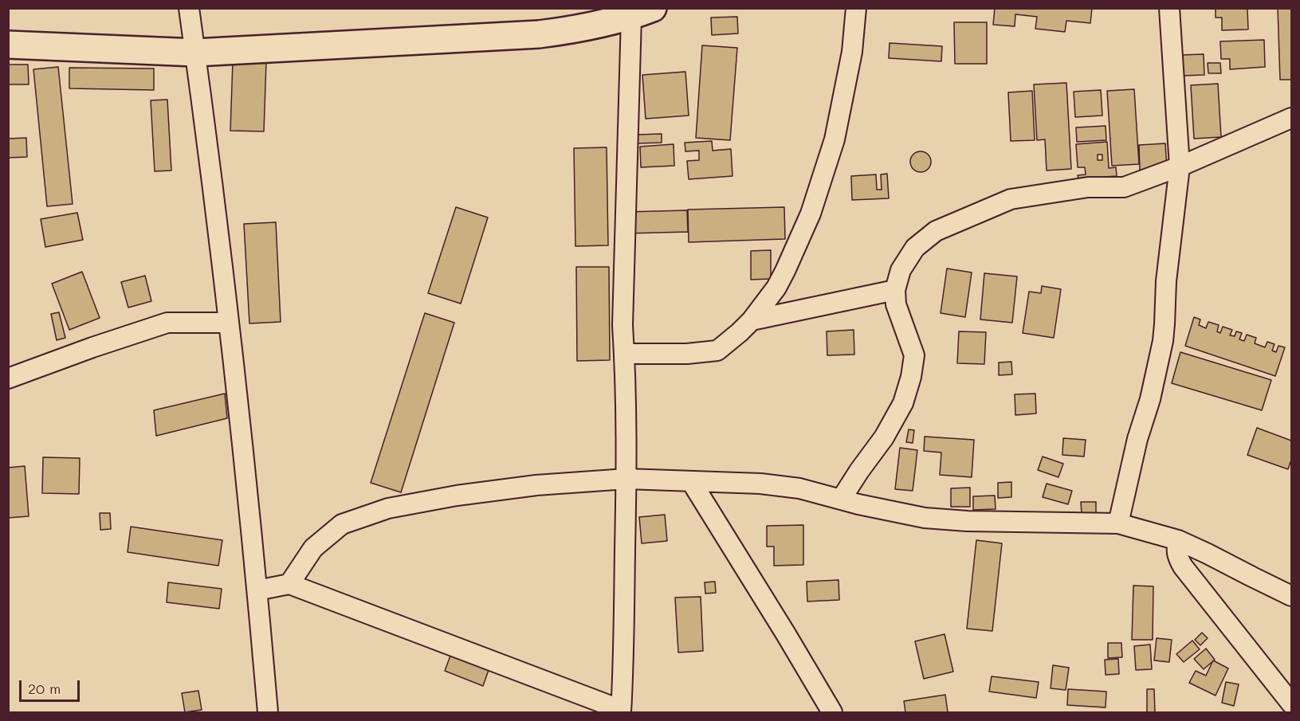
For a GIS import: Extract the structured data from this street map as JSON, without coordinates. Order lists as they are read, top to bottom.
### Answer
{
  "scale_bar": "20 m"
}
